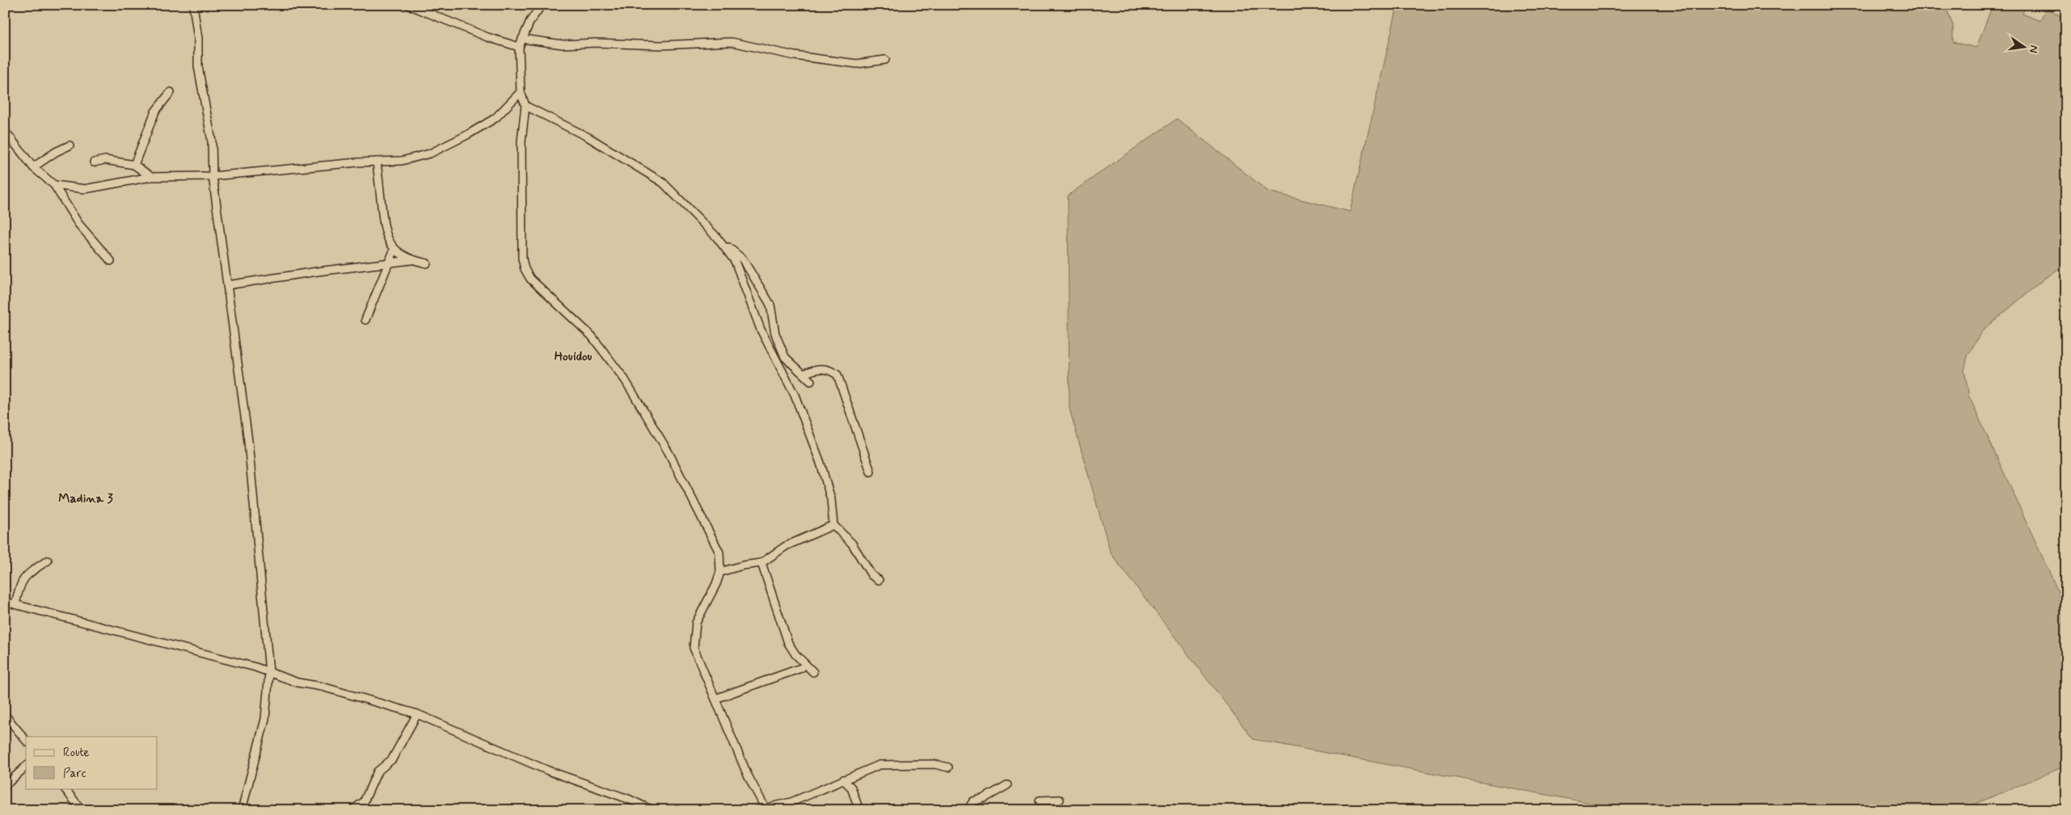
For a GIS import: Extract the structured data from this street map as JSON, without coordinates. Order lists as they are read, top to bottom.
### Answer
{
  "districts": ["Houidou", "Madina 3"],
  "legend": ["Route", "Parc"],
  "north": "right"
}
